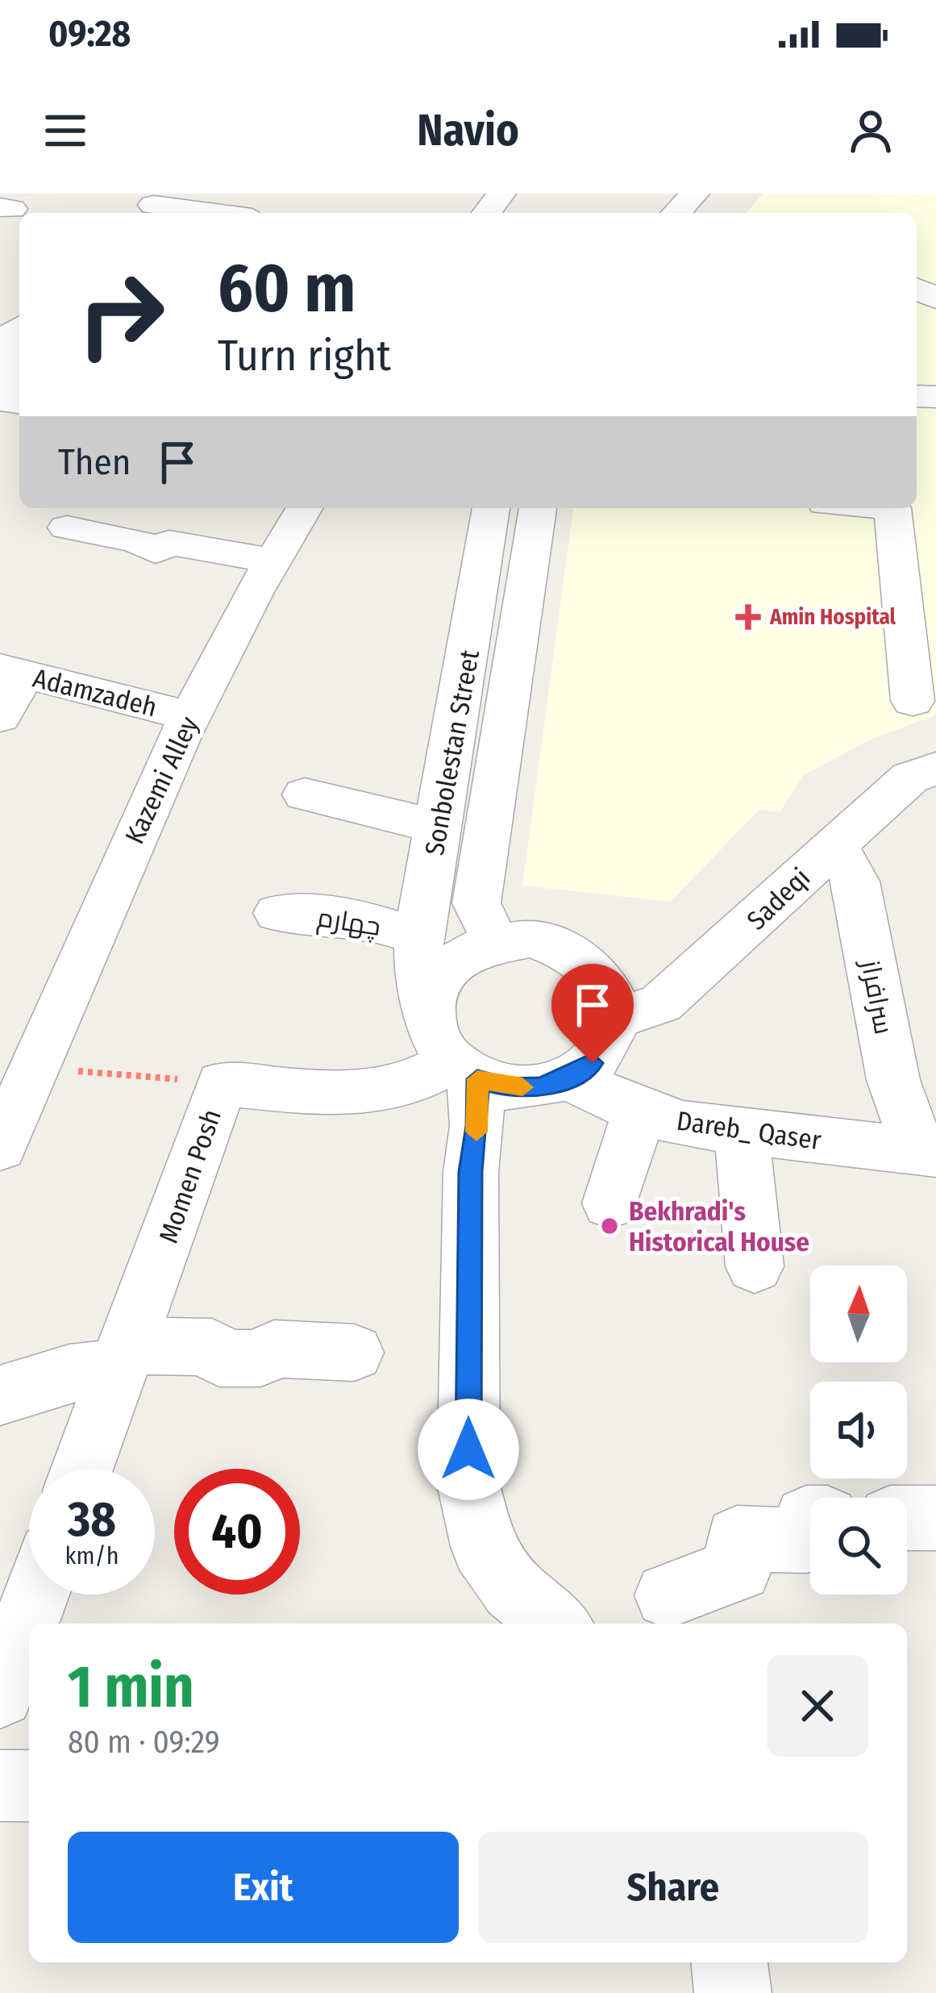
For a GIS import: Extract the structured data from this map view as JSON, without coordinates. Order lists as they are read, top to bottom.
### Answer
{
  "streets": {
    "street": [
      "Adamzadeh",
      "Sonbolestan Street",
      "Kazemi Alley",
      "Sadeqi",
      "چهارم",
      "سرافراز",
      "Dareb_ Qaser",
      "Momen Posh"
    ]
  },
  "crossings": [
    ["Adamzadeh", "Kazemi Alley"],
    ["Sonbolestan Street", "Sadeqi"],
    ["Sonbolestan Street", "چهارم"],
    ["Sonbolestan Street", "Dareb_ Qaser"],
    ["Sonbolestan Street", "Momen Posh"],
    ["Sadeqi", "سرافراز"],
    ["Sadeqi", "Dareb_ Qaser"],
    ["Sadeqi", "Momen Posh"],
    ["سرافراز", "Dareb_ Qaser"],
    ["Dareb_ Qaser", "Momen Posh"]
  ],
  "places": {
    "health": ["Amin Hospital"],
    "other": ["Bekhradi's Historical House"]
  },
  "north": "top",
  "page": {
    "status": "09:28",
    "header": "Navio",
    "turn": ["60 m", "Turn right"],
    "then": "Then",
    "speed": "38 km/h",
    "limit": "40",
    "heading": ["1 min", "80 m · 09:29"],
    "buttons": ["Exit", "Share"]
  }
}
